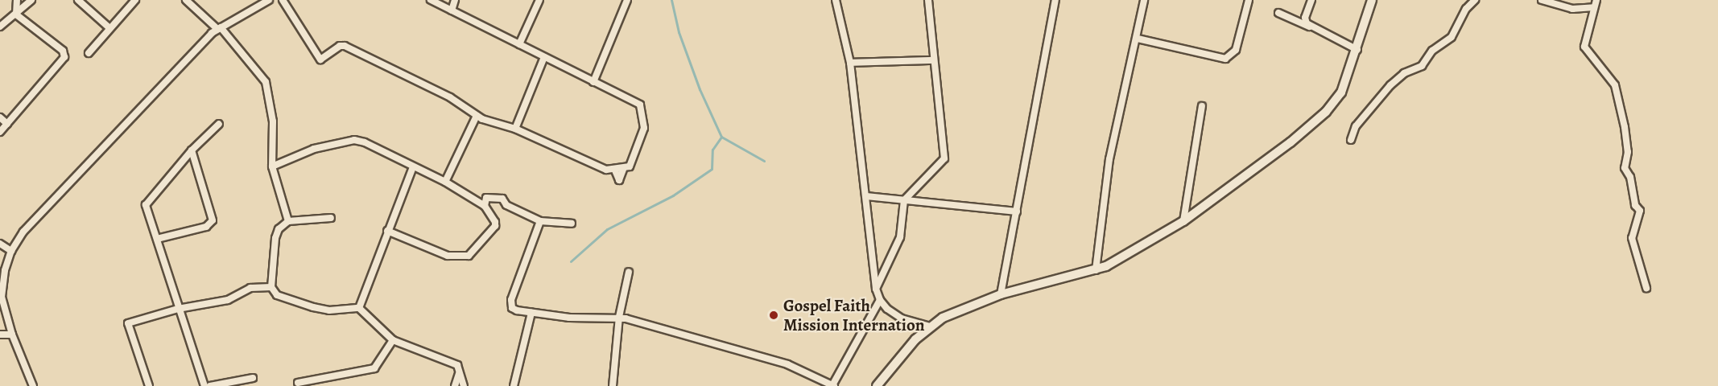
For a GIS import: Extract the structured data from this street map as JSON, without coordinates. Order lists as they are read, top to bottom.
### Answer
{
  "places": ["Gospel Faith Mission Internation"]
}
